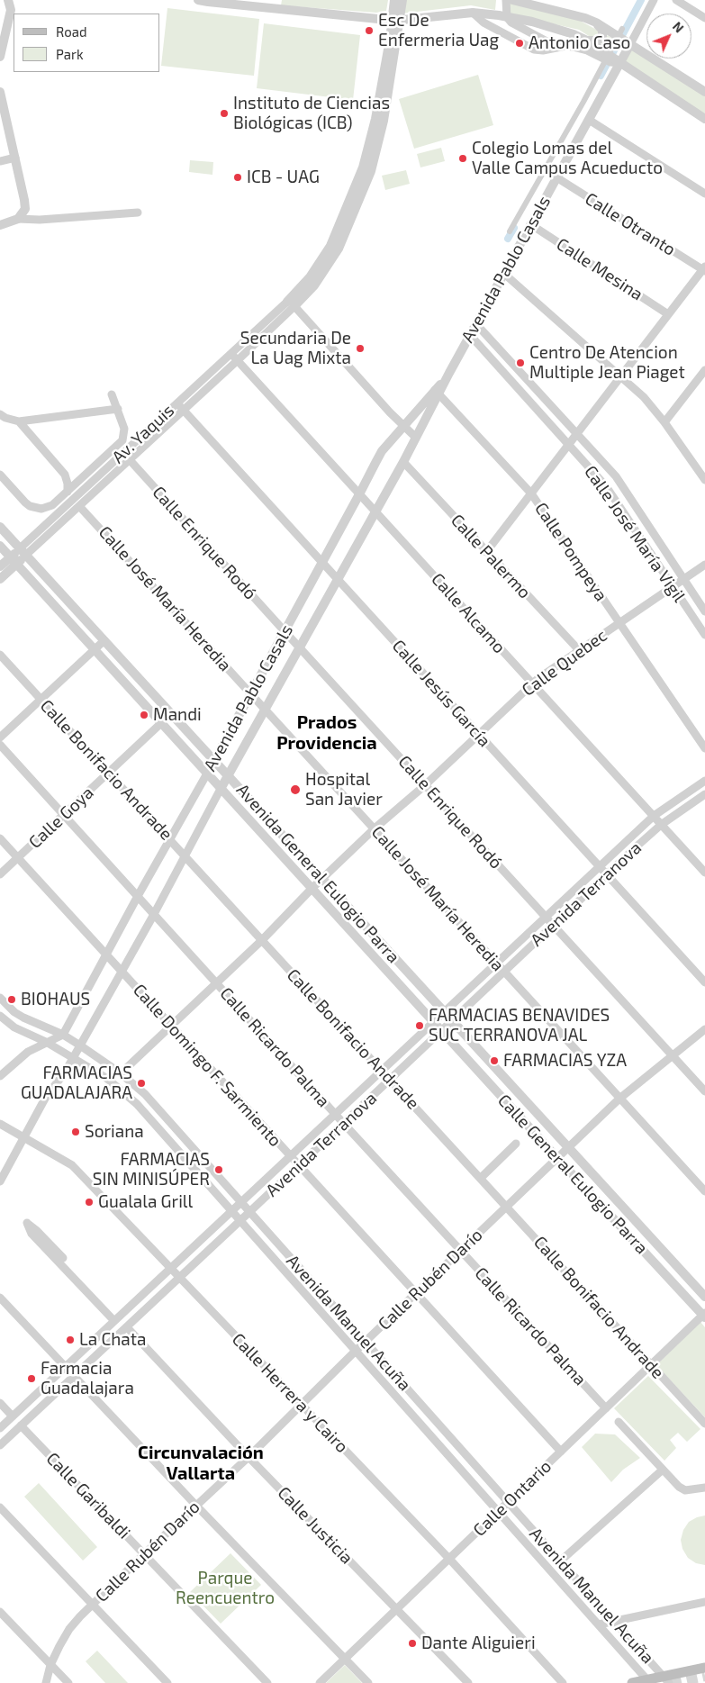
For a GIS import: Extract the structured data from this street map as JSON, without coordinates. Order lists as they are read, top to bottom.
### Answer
{
  "streets": {
    "street": [
      "Calle Otranto",
      "Avenida Pablo Casals",
      "Calle Mesina",
      "Av. Yaquis",
      "Calle José María Vigil",
      "Calle Enrique Rodó",
      "Calle Pompeya",
      "Calle Palermo",
      "Calle José María Heredia",
      "Calle Alcamo",
      "Calle Quebec",
      "Calle Jesús García",
      "Calle Bonifacio Andrade",
      "Calle Goya",
      "Avenida General Eulogio Parra",
      "Avenida Terranova",
      "Calle Ricardo Palma",
      "Calle Domingo F. Sarmiento",
      "Calle General Eulogio Parra",
      "Calle Rubén Darío",
      "Avenida Manuel Acuña",
      "Calle Herrera y Cairo",
      "Calle Garibaldi",
      "Calle Ontario",
      "Calle Justicia"
    ]
  },
  "crossings": [
    ["Calle Otranto", "Avenida Pablo Casals"],
    ["Avenida Pablo Casals", "Calle Mesina"],
    ["Avenida Pablo Casals", "Calle José María Vigil"],
    ["Avenida Pablo Casals", "Calle Enrique Rodó"],
    ["Avenida Pablo Casals", "Calle Pompeya"],
    ["Avenida Pablo Casals", "Calle Palermo"],
    ["Avenida Pablo Casals", "Calle José María Heredia"],
    ["Avenida Pablo Casals", "Calle Alcamo"],
    ["Avenida Pablo Casals", "Calle Jesús García"],
    ["Avenida Pablo Casals", "Calle Bonifacio Andrade"],
    ["Avenida Pablo Casals", "Avenida General Eulogio Parra"],
    ["Avenida Pablo Casals", "Calle Ricardo Palma"],
    ["Avenida Pablo Casals", "Calle Domingo F. Sarmiento"],
    ["Avenida Pablo Casals", "Avenida Manuel Acuña"],
    ["Avenida Pablo Casals", "Calle Herrera y Cairo"],
    ["Av. Yaquis", "Calle Enrique Rodó"],
    ["Av. Yaquis", "Calle José María Heredia"],
    ["Av. Yaquis", "Calle Alcamo"],
    ["Av. Yaquis", "Calle Jesús García"],
    ["Av. Yaquis", "Avenida General Eulogio Parra"],
    ["Calle José María Vigil", "Calle Quebec"],
    ["Calle Enrique Rodó", "Calle Quebec"],
    ["Calle Enrique Rodó", "Avenida Terranova"],
    ["Calle Enrique Rodó", "Calle Rubén Darío"],
    ["Calle Pompeya", "Calle Quebec"],
    ["Calle Palermo", "Calle Quebec"],
    ["Calle José María Heredia", "Calle Quebec"],
    ["Calle José María Heredia", "Avenida Terranova"],
    ["Calle José María Heredia", "Calle Rubén Darío"],
    ["Calle Alcamo", "Calle Quebec"],
    ["Calle Alcamo", "Avenida Terranova"],
    ["Calle Quebec", "Calle Jesús García"],
    ["Calle Quebec", "Calle Bonifacio Andrade"],
    ["Calle Quebec", "Avenida General Eulogio Parra"],
    ["Calle Quebec", "Calle Ricardo Palma"],
    ["Calle Quebec", "Calle Domingo F. Sarmiento"],
    ["Calle Quebec", "Avenida Manuel Acuña"],
    ["Calle Jesús García", "Avenida Terranova"],
    ["Calle Bonifacio Andrade", "Calle Goya"],
    ["Calle Bonifacio Andrade", "Avenida Terranova"],
    ["Calle Bonifacio Andrade", "Calle Rubén Darío"],
    ["Calle Bonifacio Andrade", "Calle Ontario"],
    ["Calle Goya", "Avenida General Eulogio Parra"],
    ["Calle Goya", "Calle Ricardo Palma"],
    ["Calle Goya", "Calle Domingo F. Sarmiento"],
    ["Avenida General Eulogio Parra", "Avenida Terranova"],
    ["Avenida General Eulogio Parra", "Calle General Eulogio Parra"],
    ["Avenida Terranova", "Calle Ricardo Palma"],
    ["Avenida Terranova", "Calle Domingo F. Sarmiento"],
    ["Avenida Terranova", "Calle General Eulogio Parra"],
    ["Avenida Terranova", "Avenida Manuel Acuña"],
    ["Avenida Terranova", "Calle Herrera y Cairo"],
    ["Avenida Terranova", "Calle Garibaldi"],
    ["Avenida Terranova", "Calle Justicia"],
    ["Calle Ricardo Palma", "Calle Rubén Darío"],
    ["Calle Ricardo Palma", "Calle Ontario"],
    ["Calle Domingo F. Sarmiento", "Calle Rubén Darío"],
    ["Calle Domingo F. Sarmiento", "Calle Ontario"],
    ["Calle General Eulogio Parra", "Calle Rubén Darío"],
    ["Calle General Eulogio Parra", "Calle Ontario"],
    ["Calle Rubén Darío", "Avenida Manuel Acuña"],
    ["Calle Rubén Darío", "Calle Herrera y Cairo"],
    ["Calle Rubén Darío", "Calle Garibaldi"],
    ["Calle Rubén Darío", "Calle Justicia"],
    ["Avenida Manuel Acuña", "Calle Ontario"],
    ["Calle Herrera y Cairo", "Calle Ontario"],
    ["Calle Ontario", "Calle Justicia"]
  ],
  "districts": ["Prados Providencia", "Circunvalación Vallarta"],
  "parks": ["Parque Reencuentro"],
  "places": [
    "Esc De Enfermeria Uag",
    "Antonio Caso",
    "Instituto de Ciencias Biológicas (ICB)",
    "Colegio Lomas del Valle Campus Acueducto",
    "ICB - UAG",
    "Secundaria De La Uag Mixta",
    "Centro De Atencion Multiple Jean Piaget",
    "Mandi",
    "Hospital San Javier",
    "BIOHAUS",
    "FARMACIAS BENAVIDES SUC TERRANOVA JAL",
    "FARMACIAS YZA",
    "FARMACIAS GUADALAJARA",
    "Soriana",
    "FARMACIAS SIN MINISÚPER",
    "Gualala Grill",
    "La Chata",
    "Farmacia Guadalajara",
    "Dante Aliguieri"
  ],
  "legend": ["Road", "Park"],
  "north": "top right"
}
